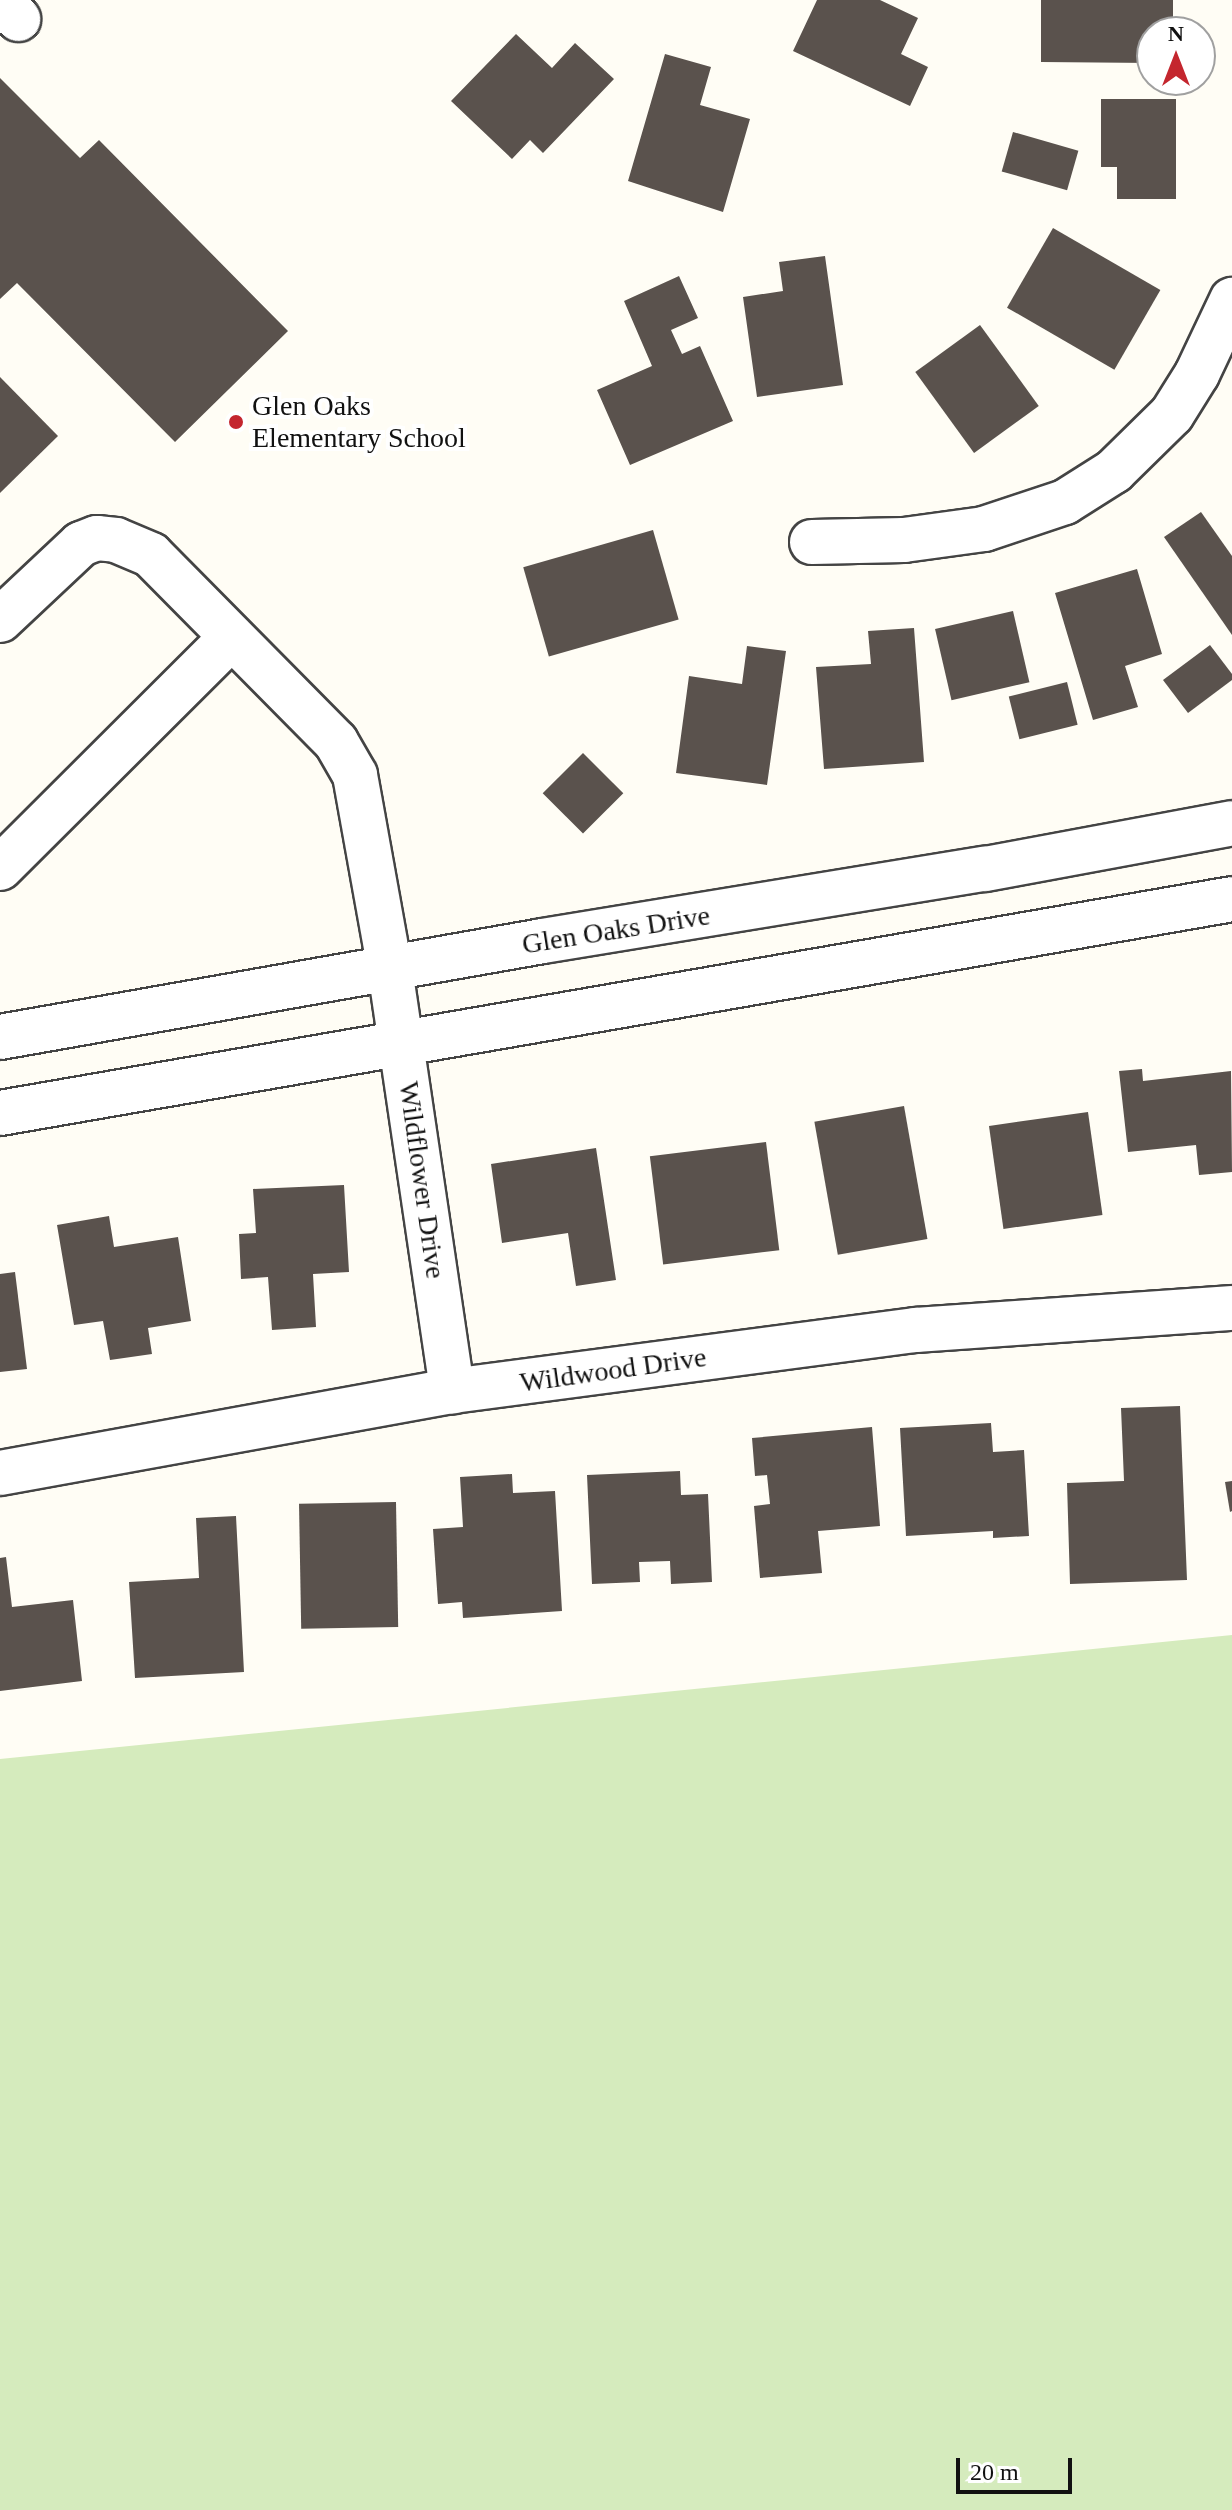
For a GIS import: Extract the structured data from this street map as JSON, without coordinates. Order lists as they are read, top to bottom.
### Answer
{
  "streets": {
    "street": ["Glen Oaks Drive", "Wildflower Drive", "Wildwood Drive"]
  },
  "crossings": [
    ["Glen Oaks Drive", "Wildflower Drive"],
    ["Wildflower Drive", "Wildwood Drive"]
  ],
  "places": ["Glen Oaks Elementary School"],
  "scale_bar": "20 m",
  "north": "top"
}
